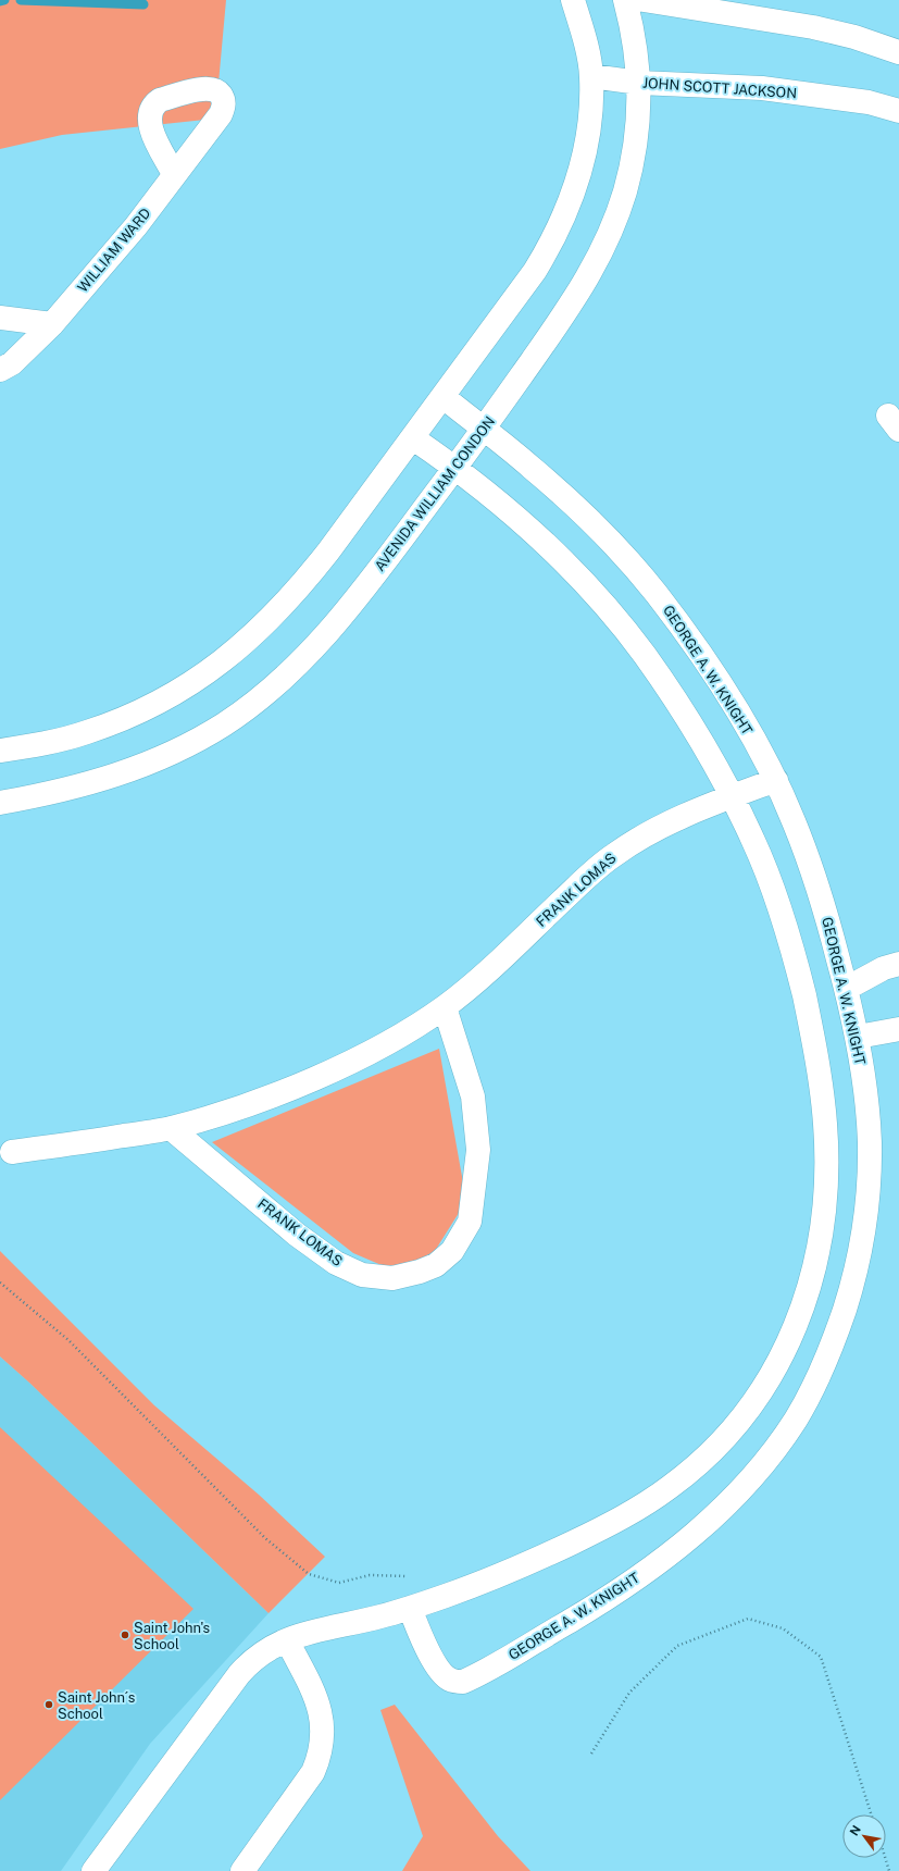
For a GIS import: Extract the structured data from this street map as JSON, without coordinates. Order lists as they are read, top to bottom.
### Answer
{
  "streets": {
    "street": [
      "JOHN SCOTT JACKSON",
      "WILLIAM WARD",
      "AVENIDA WILLIAM CONDON",
      "GEORGE A. W. KNIGHT",
      "FRANK LOMAS"
    ]
  },
  "crossings": [
    ["JOHN SCOTT JACKSON", "AVENIDA WILLIAM CONDON"],
    ["AVENIDA WILLIAM CONDON", "GEORGE A. W. KNIGHT"],
    ["GEORGE A. W. KNIGHT", "FRANK LOMAS"]
  ],
  "places": ["Saint John's School", "Saint John´s School"],
  "north": "top left"
}
